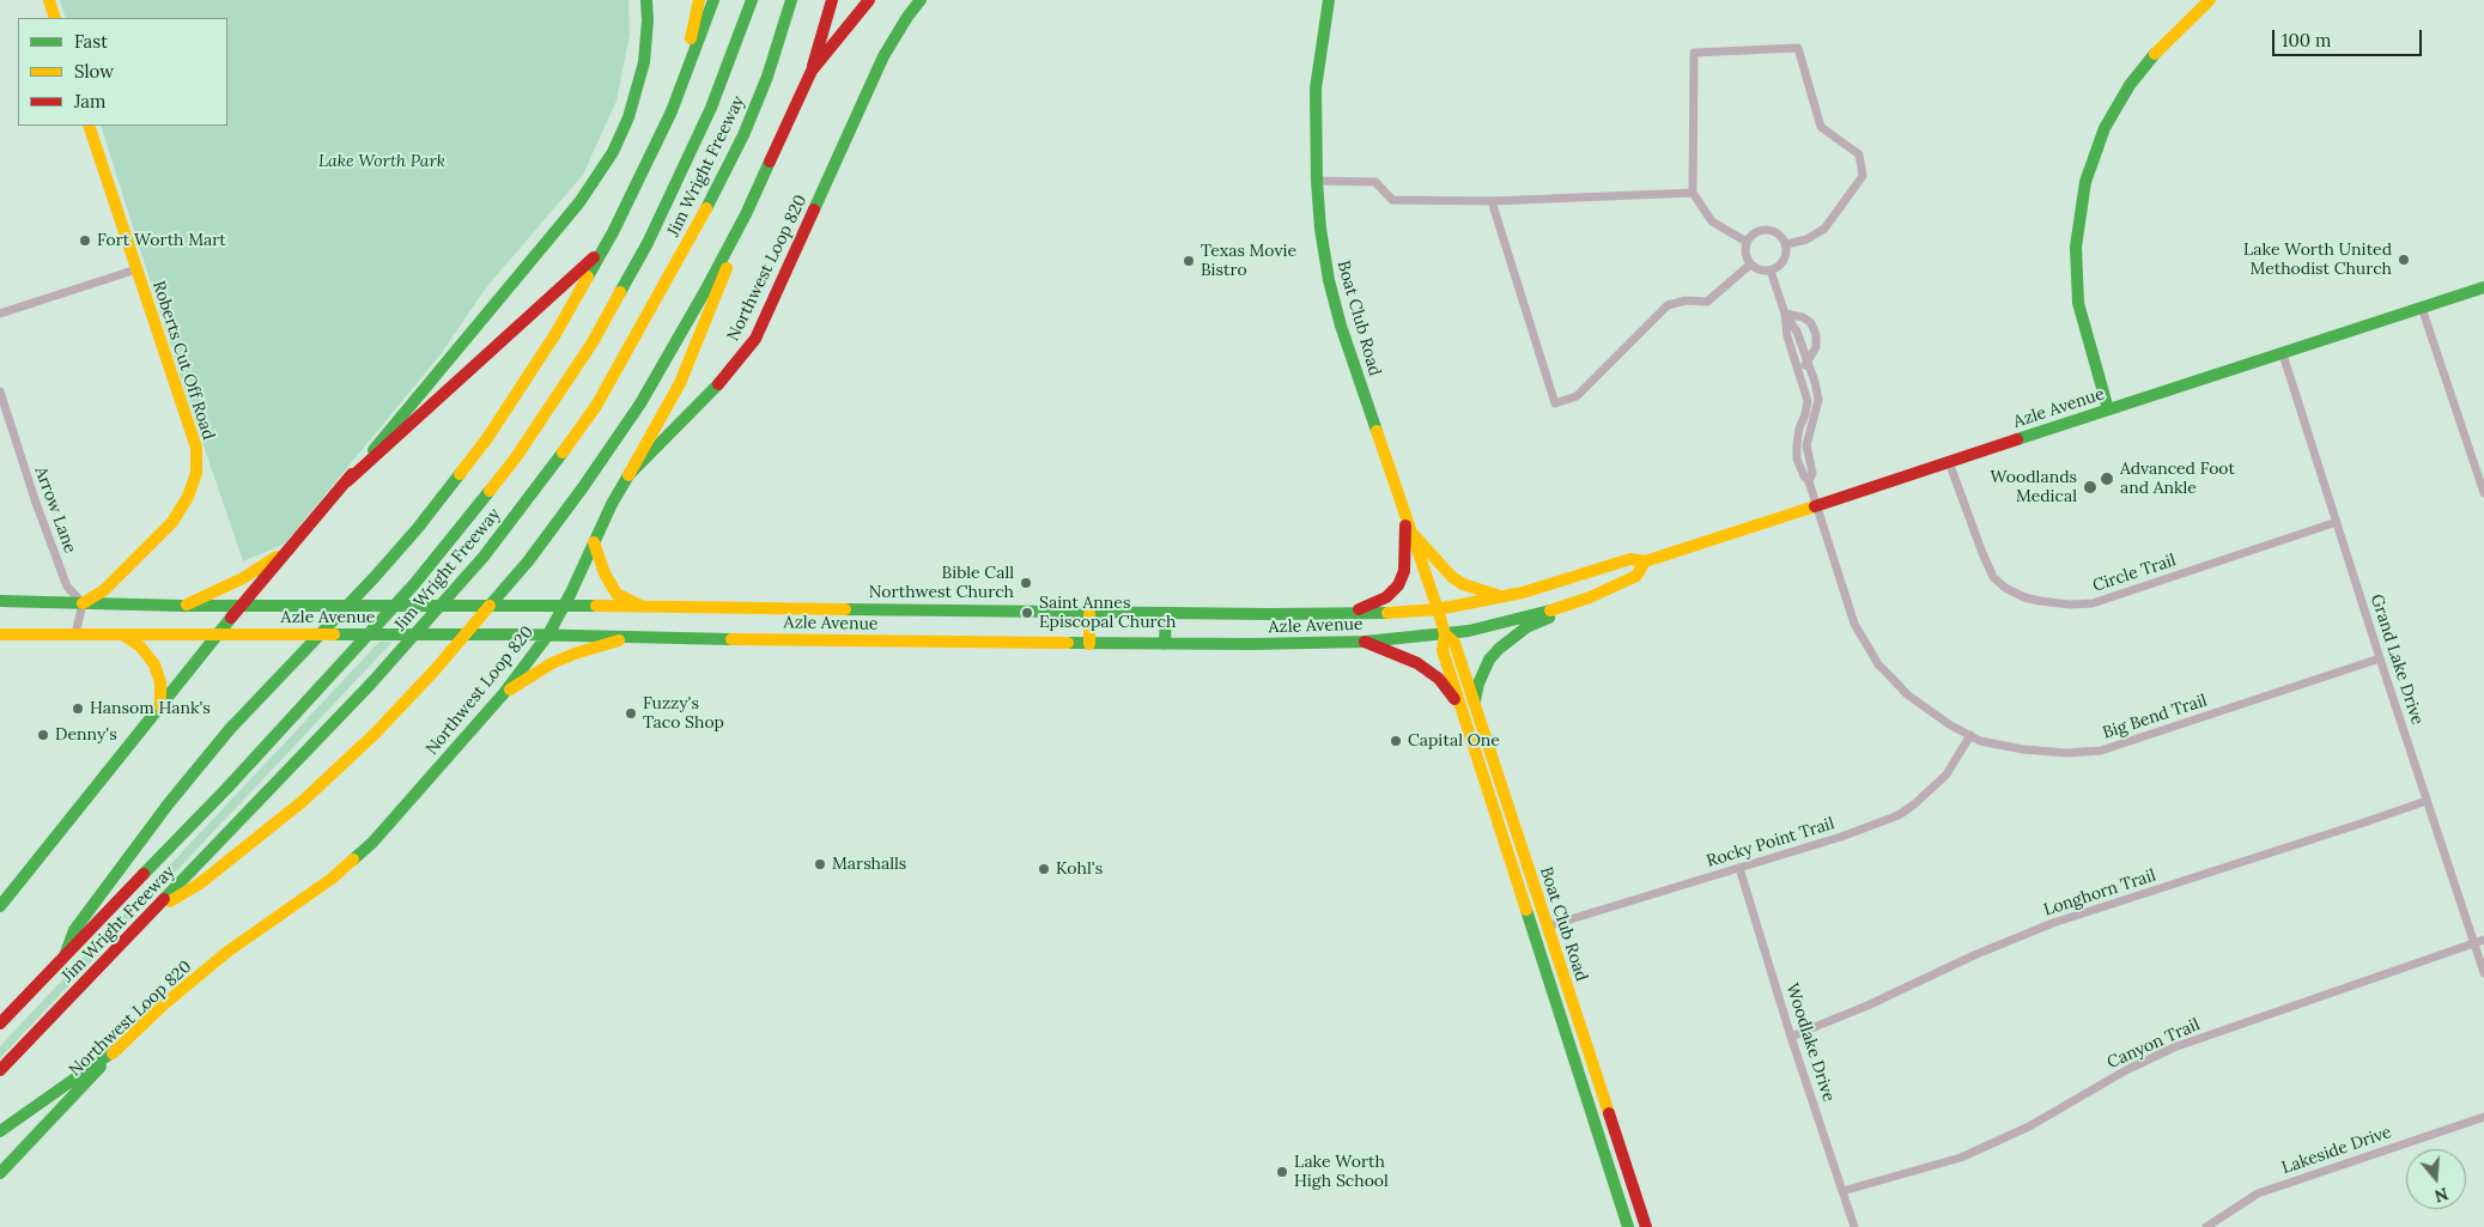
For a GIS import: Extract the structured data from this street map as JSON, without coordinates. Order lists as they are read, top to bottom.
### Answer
{
  "streets": {
    "main road": [
      "Jim Wright Freeway",
      "Northwest Loop 820",
      "Boat Club Road",
      "Roberts Cut Off Road",
      "Azle Avenue"
    ],
    "street": [
      "Arrow Lane",
      "Circle Trail",
      "Grand Lake Drive",
      "Big Bend Trail",
      "Rocky Point Trail",
      "Longhorn Trail",
      "Woodlake Drive",
      "Canyon Trail",
      "Lakeside Drive"
    ]
  },
  "crossings": [
    ["Northwest Loop 820", "Azle Avenue"],
    ["Boat Club Road", "Azle Avenue"],
    ["Boat Club Road", "Rocky Point Trail"],
    ["Roberts Cut Off Road", "Azle Avenue"],
    ["Roberts Cut Off Road", "Arrow Lane"],
    ["Azle Avenue", "Arrow Lane"],
    ["Azle Avenue", "Circle Trail"],
    ["Azle Avenue", "Grand Lake Drive"],
    ["Azle Avenue", "Big Bend Trail"],
    ["Circle Trail", "Grand Lake Drive"],
    ["Grand Lake Drive", "Big Bend Trail"],
    ["Grand Lake Drive", "Longhorn Trail"],
    ["Grand Lake Drive", "Canyon Trail"],
    ["Big Bend Trail", "Rocky Point Trail"],
    ["Rocky Point Trail", "Woodlake Drive"],
    ["Longhorn Trail", "Woodlake Drive"],
    ["Woodlake Drive", "Canyon Trail"]
  ],
  "parks": ["Lake Worth Park"],
  "places": [
    "Fort Worth Mart",
    "Lake Worth United Methodist Church",
    "Texas Movie Bistro",
    "Advanced Foot and Ankle",
    "Woodlands Medical",
    "Bible Call Northwest Church",
    "Saint Annes Episcopal Church",
    "Hansom Hank's",
    "Fuzzy's Taco Shop",
    "Denny's",
    "Capital One",
    "Marshalls",
    "Kohl's",
    "Lake Worth High School"
  ],
  "legend": ["Fast", "Slow", "Jam"],
  "scale_bar": "100 m",
  "north": "bottom"
}
